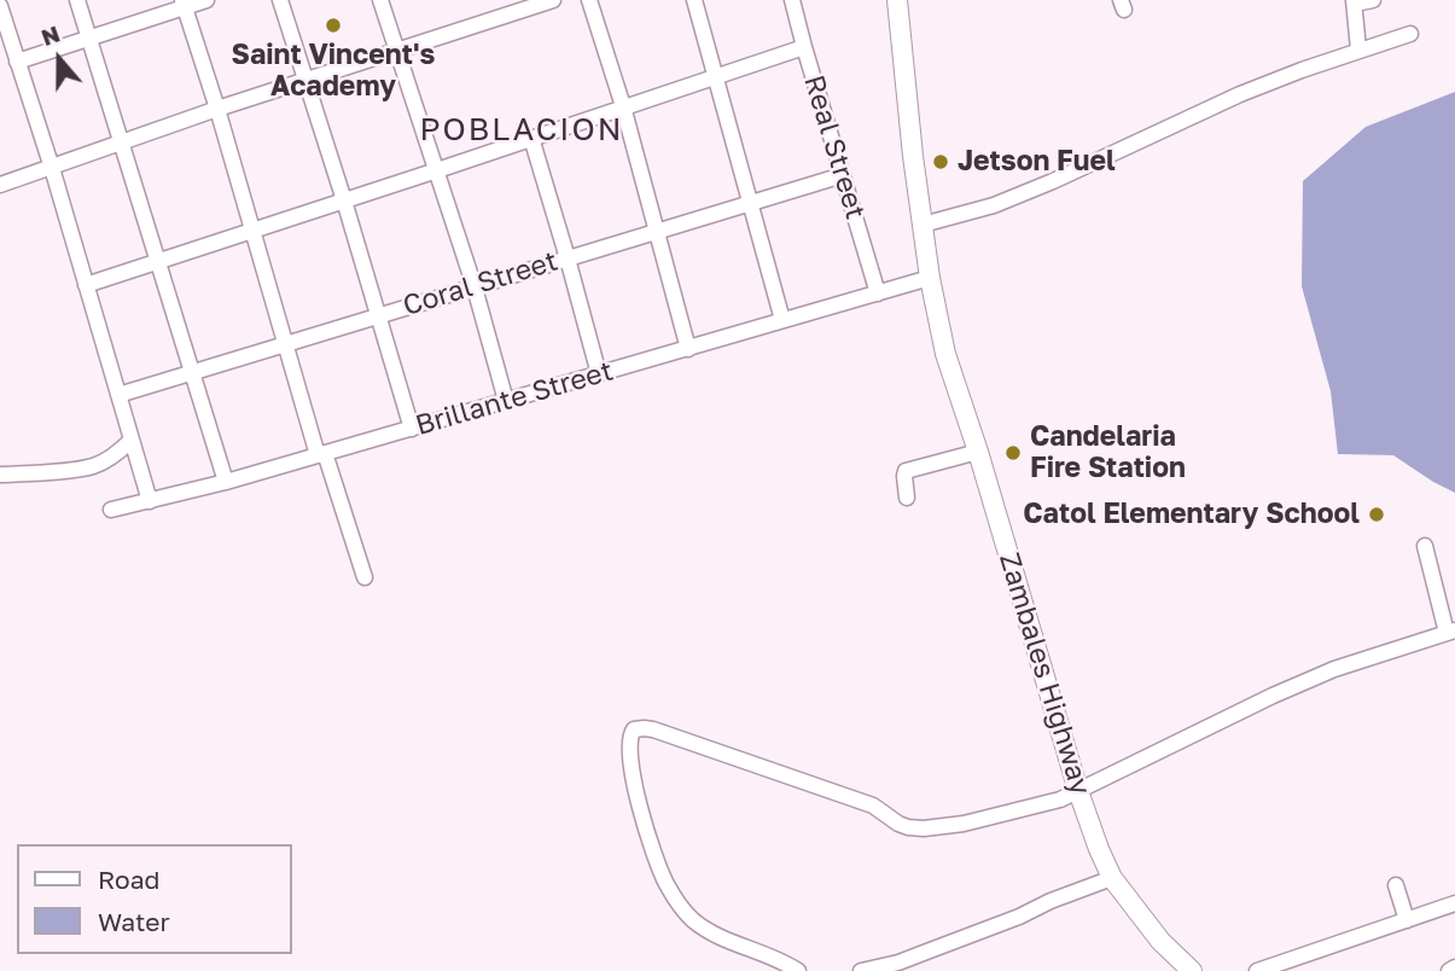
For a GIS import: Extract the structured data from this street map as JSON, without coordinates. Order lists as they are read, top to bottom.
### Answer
{
  "streets": {
    "main road": ["Zambales Highway"],
    "street": ["Real Street", "Coral Street", "Brillante Street"]
  },
  "crossings": [
    ["Real Street", "Coral Street"],
    ["Real Street", "Brillante Street"],
    ["Brillante Street", "Zambales Highway"]
  ],
  "districts": ["POBLACION"],
  "places": [
    "Saint Vincent's Academy",
    "Jetson Fuel",
    "Candelaria Fire Station",
    "Catol Elementary School"
  ],
  "legend": ["Road", "Water"],
  "north": "top"
}
